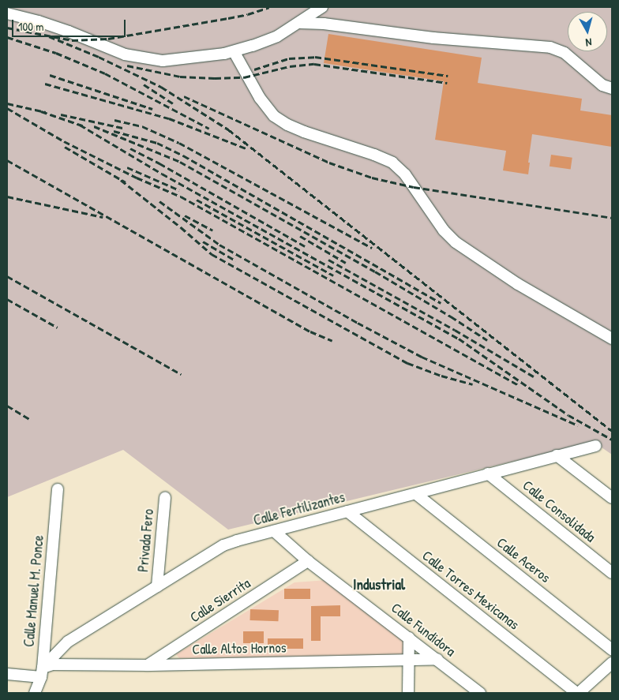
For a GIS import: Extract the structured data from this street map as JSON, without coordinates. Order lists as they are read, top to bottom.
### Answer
{
  "streets": {
    "street": [
      "Calle Fertilizantes",
      "Calle Consolidada",
      "Privada Fero",
      "Calle Aceros",
      "Calle Torres Mexicanas",
      "Calle Manuel M. Ponce",
      "Calle Sierrita",
      "Calle Fundidora",
      "Calle Altos Hornos"
    ]
  },
  "crossings": [
    ["Calle Fertilizantes", "Calle Consolidada"],
    ["Calle Fertilizantes", "Privada Fero"],
    ["Calle Fertilizantes", "Calle Aceros"],
    ["Calle Fertilizantes", "Calle Torres Mexicanas"],
    ["Calle Fertilizantes", "Calle Manuel M. Ponce"],
    ["Calle Fertilizantes", "Calle Fundidora"],
    ["Calle Fertilizantes", "Calle Altos Hornos"],
    ["Calle Manuel M. Ponce", "Calle Altos Hornos"],
    ["Calle Sierrita", "Calle Fundidora"],
    ["Calle Sierrita", "Calle Altos Hornos"],
    ["Calle Fundidora", "Calle Altos Hornos"]
  ],
  "districts": ["Industrial"],
  "scale_bar": "100 m",
  "north": "bottom"
}
